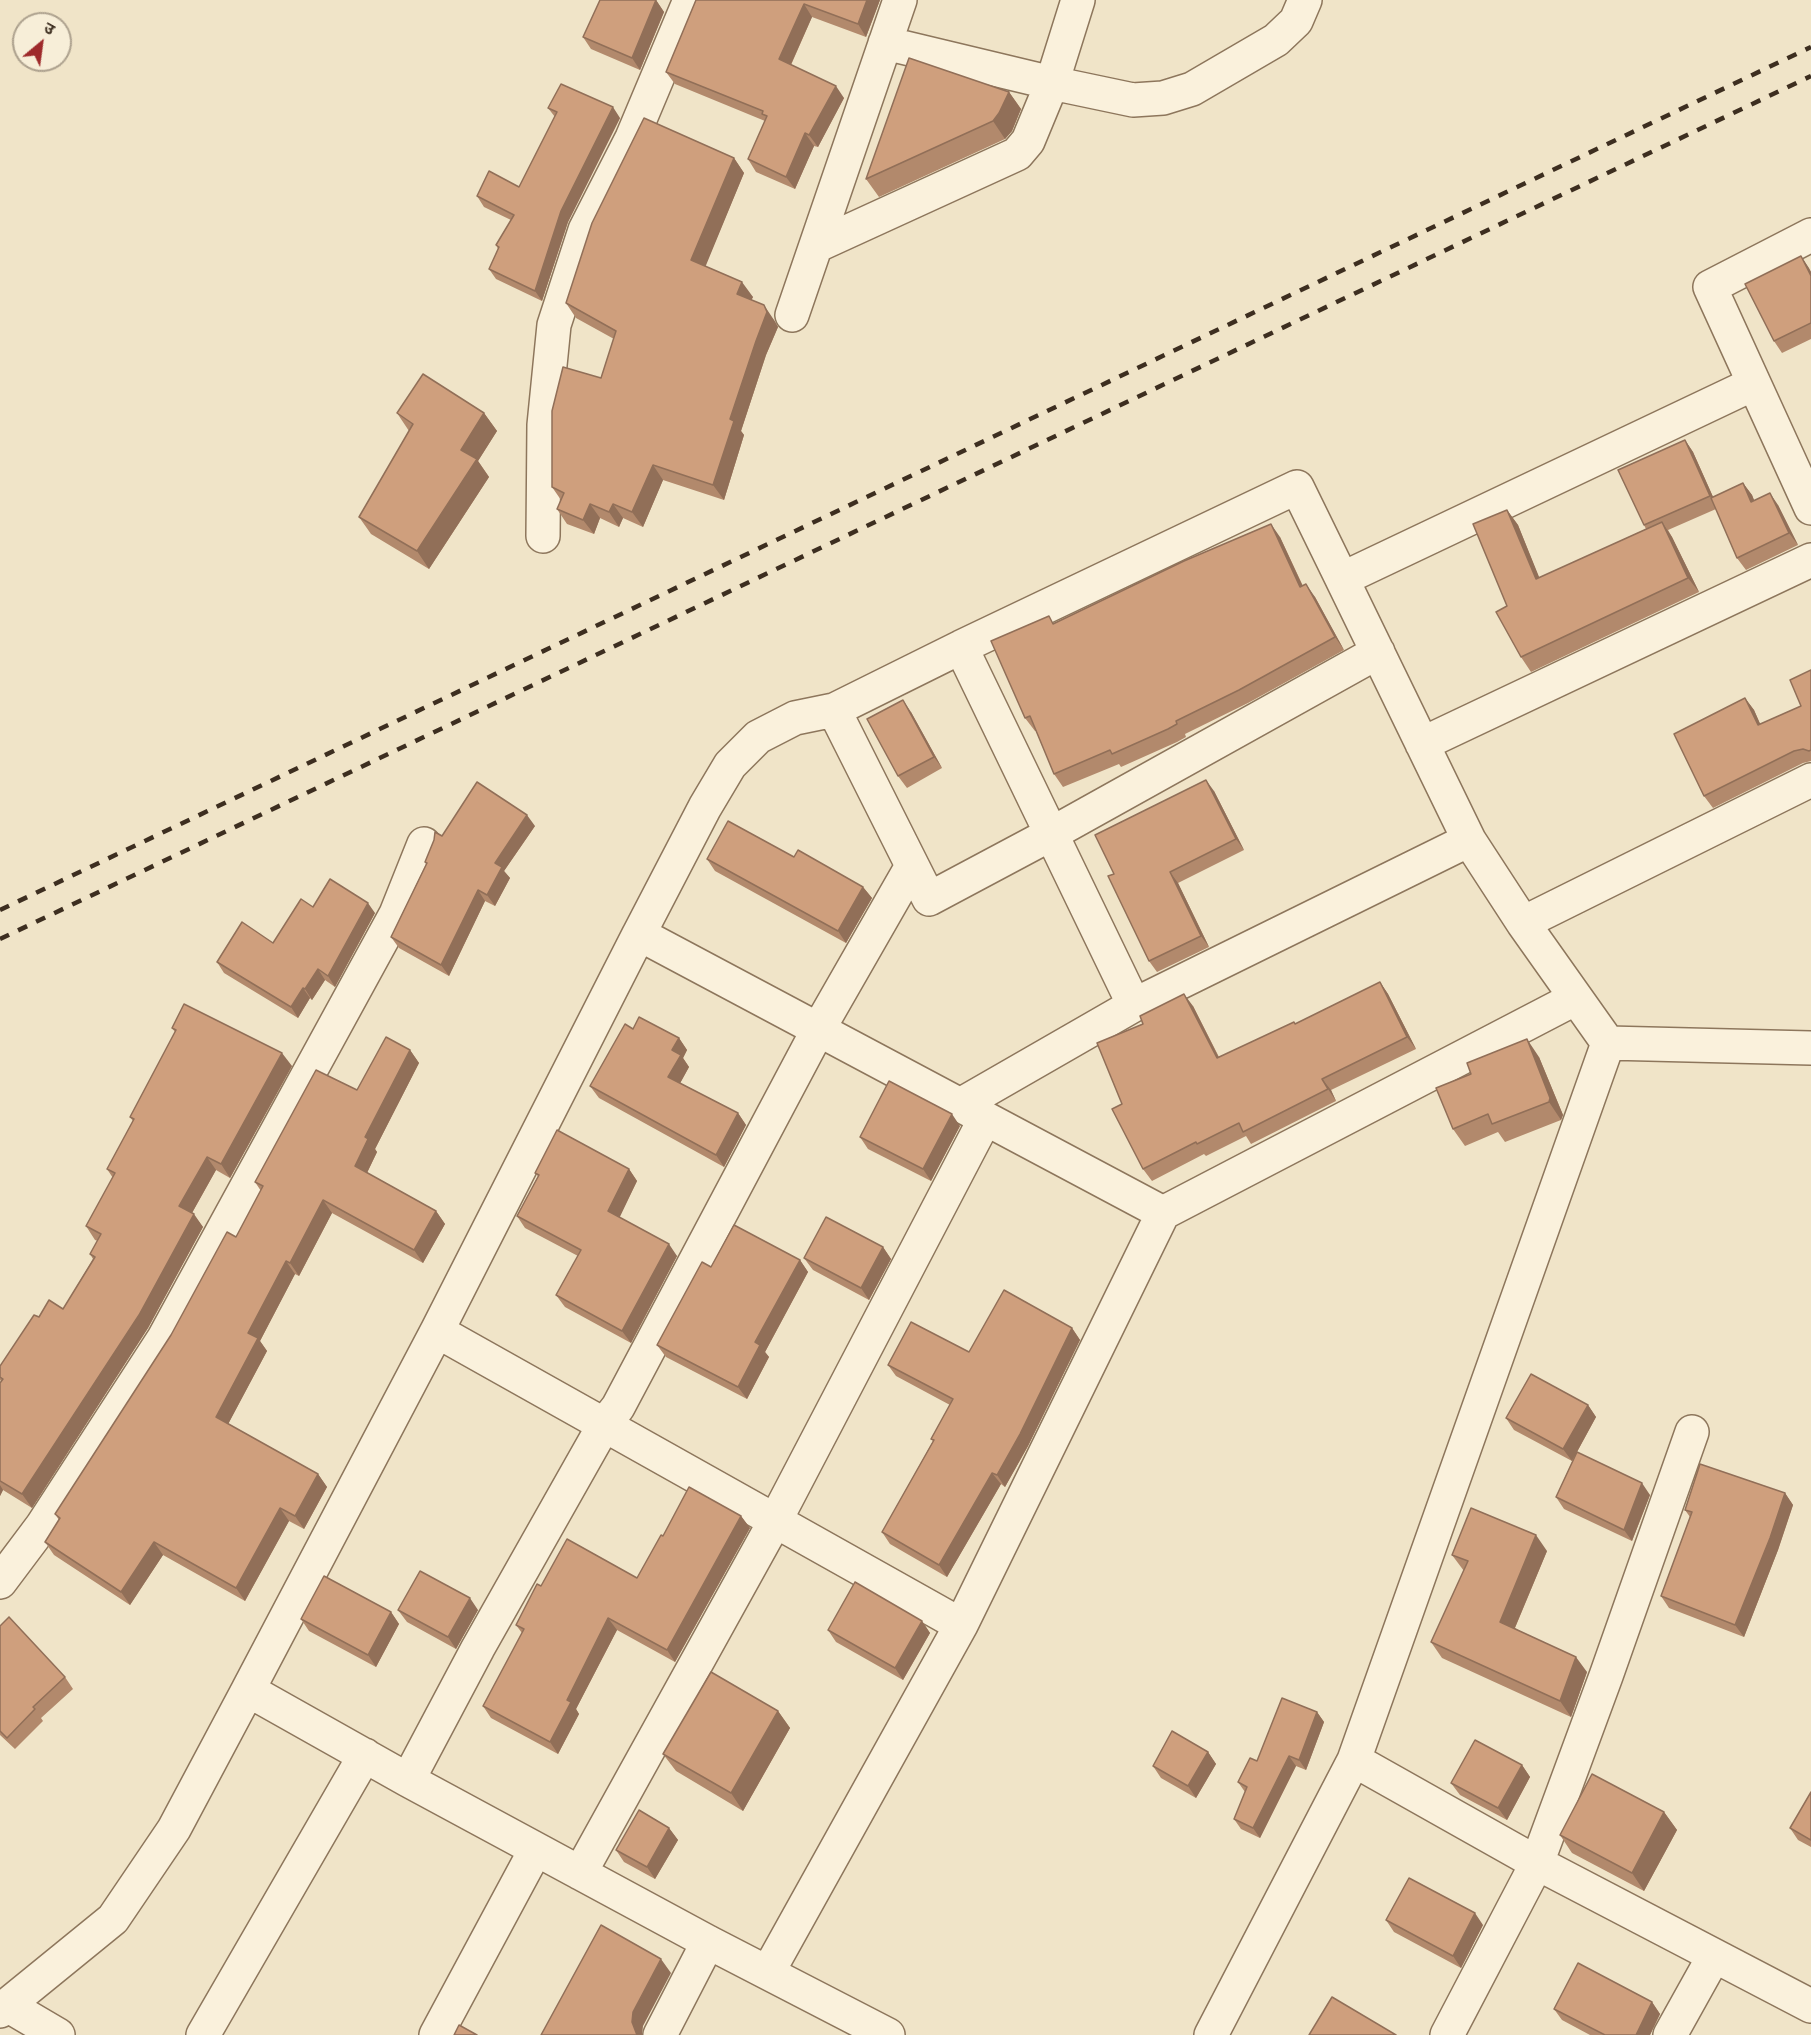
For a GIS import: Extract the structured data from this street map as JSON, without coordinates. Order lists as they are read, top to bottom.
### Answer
{
  "north": "top right"
}
